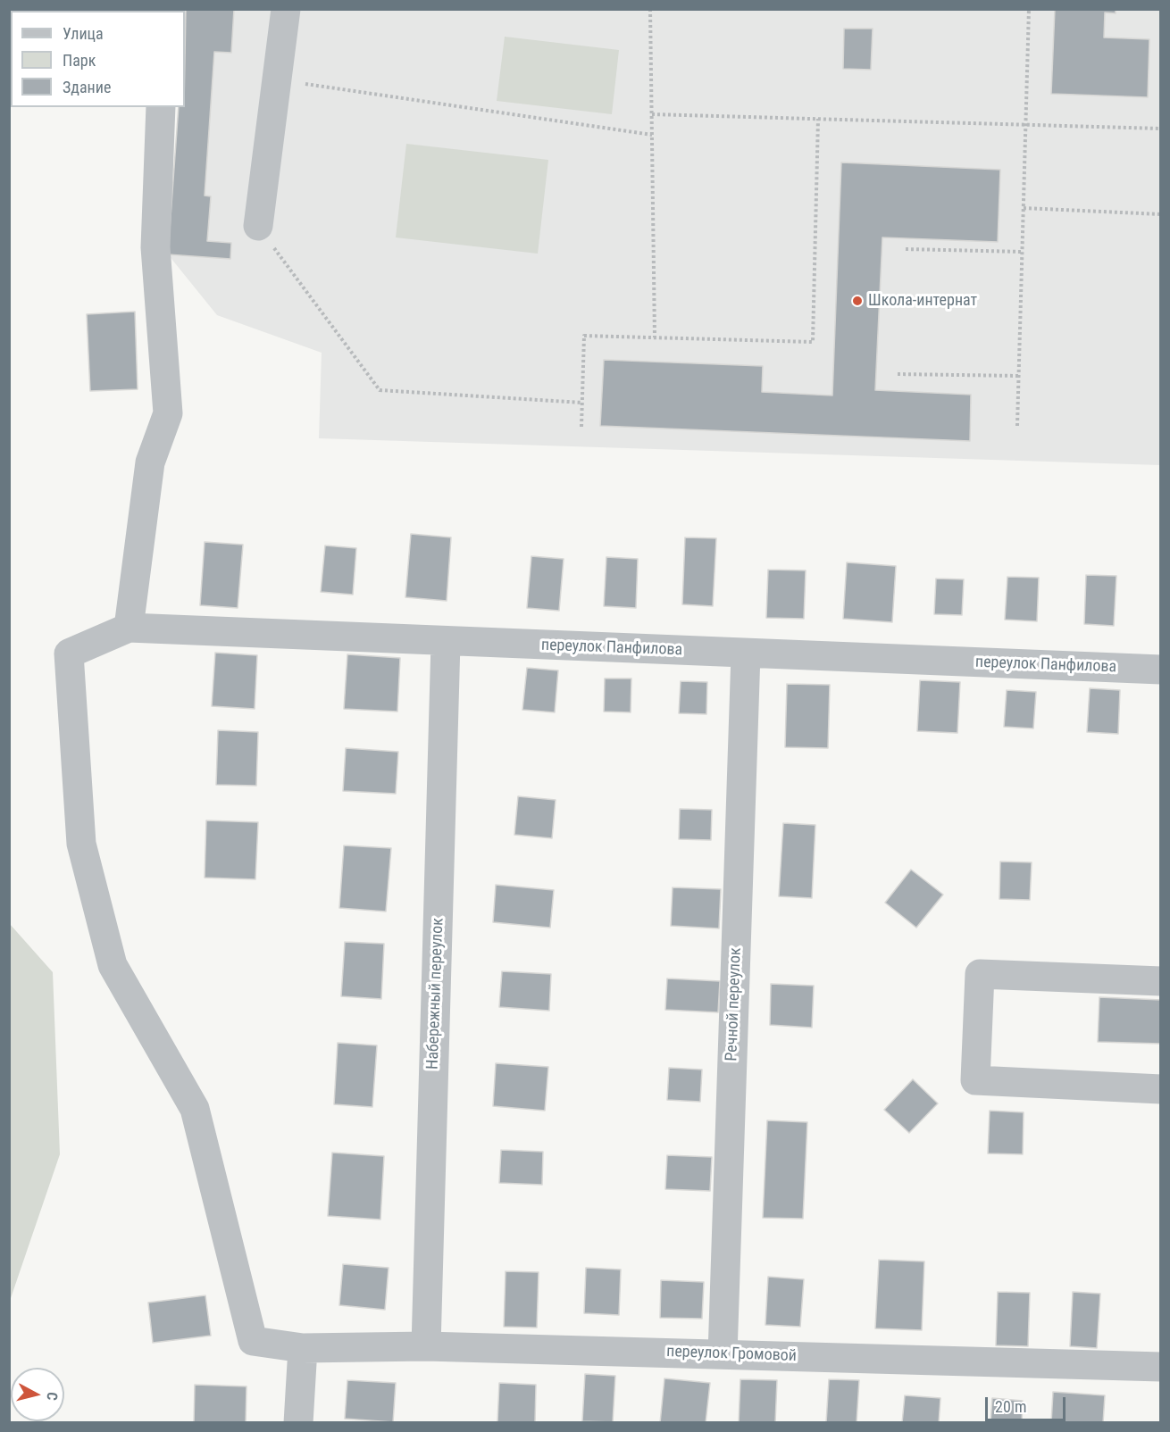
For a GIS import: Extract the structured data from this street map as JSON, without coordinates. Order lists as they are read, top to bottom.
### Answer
{
  "streets": {
    "lane": [
      "переулок Панфилова",
      "Набережный переулок",
      "Речной переулок",
      "переулок Громовой"
    ]
  },
  "crossings": [
    ["переулок Панфилова", "Набережный переулок"],
    ["переулок Панфилова", "Речной переулок"],
    ["переулок Панфилова", "переулок Громовой"],
    ["Набережный переулок", "переулок Громовой"],
    ["Речной переулок", "переулок Громовой"]
  ],
  "places": ["Школа-интернат"],
  "legend": ["Улица", "Парк", "Здание"],
  "scale_bar": "20 m",
  "north": "right"
}
